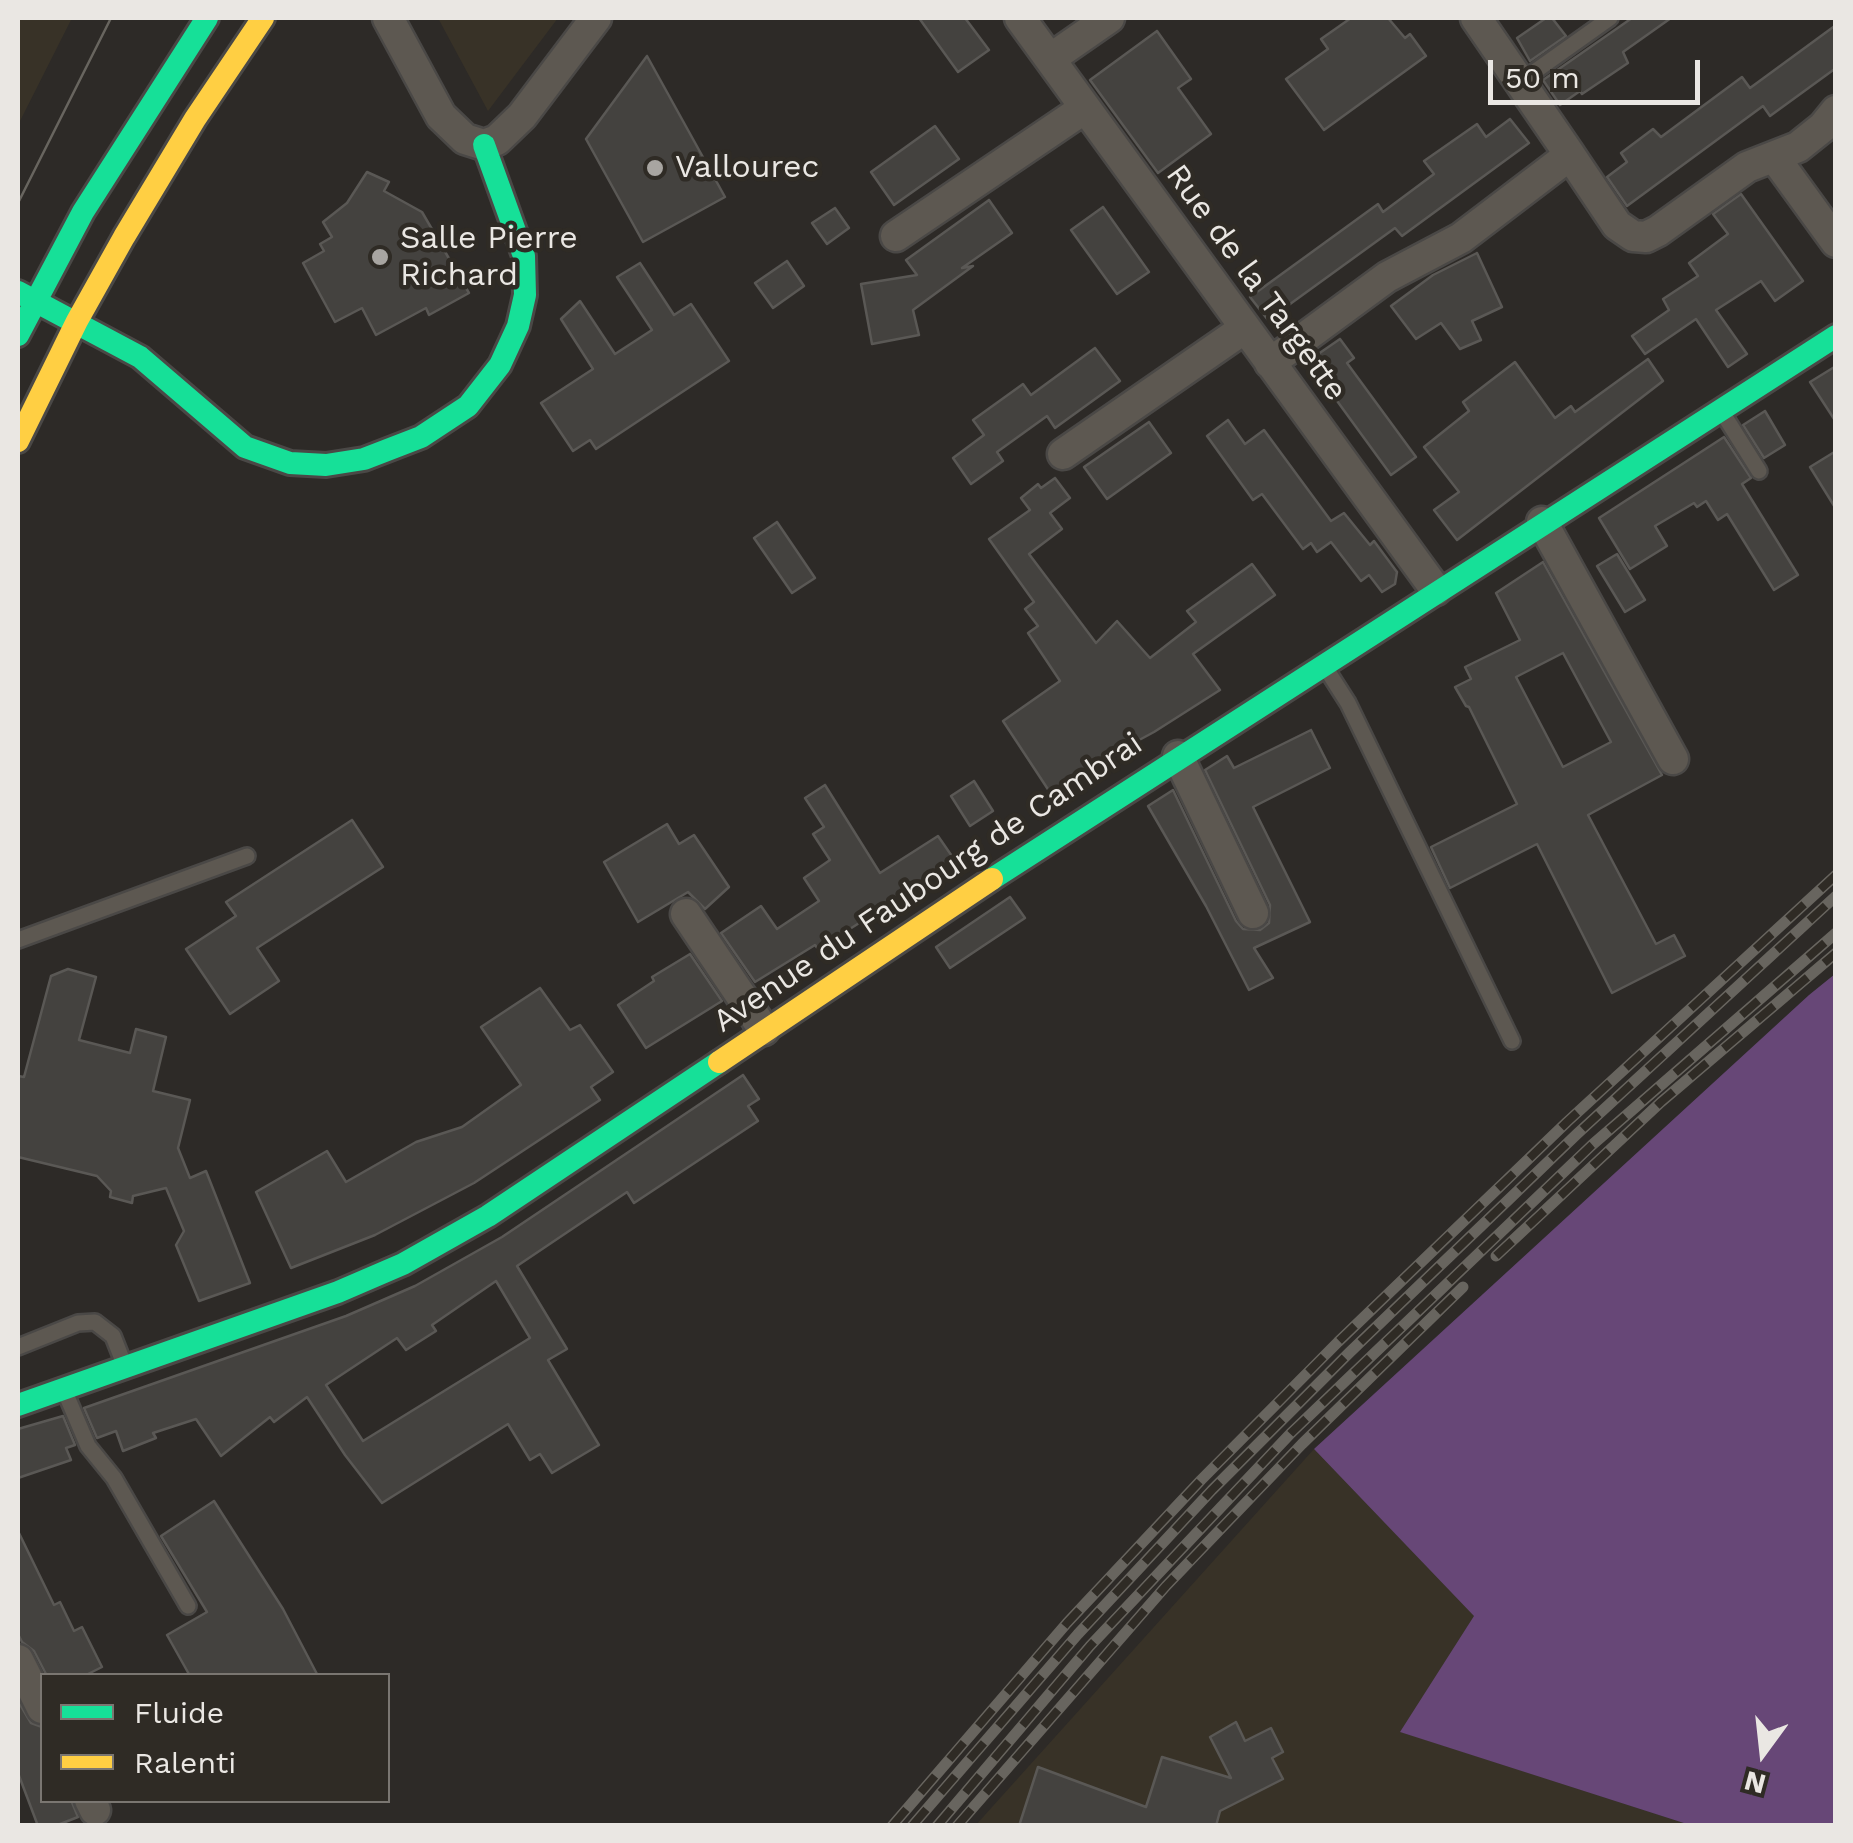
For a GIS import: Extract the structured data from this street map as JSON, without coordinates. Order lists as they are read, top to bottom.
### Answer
{
  "streets": {
    "street": ["Rue de la Targette", "Avenue du Faubourg de Cambrai"]
  },
  "crossings": [
    ["Rue de la Targette", "Avenue du Faubourg de Cambrai"]
  ],
  "places": ["Vallourec", "Salle Pierre Richard"],
  "legend": ["Fluide", "Ralenti"],
  "scale_bar": "50 m",
  "north": "bottom"
}
